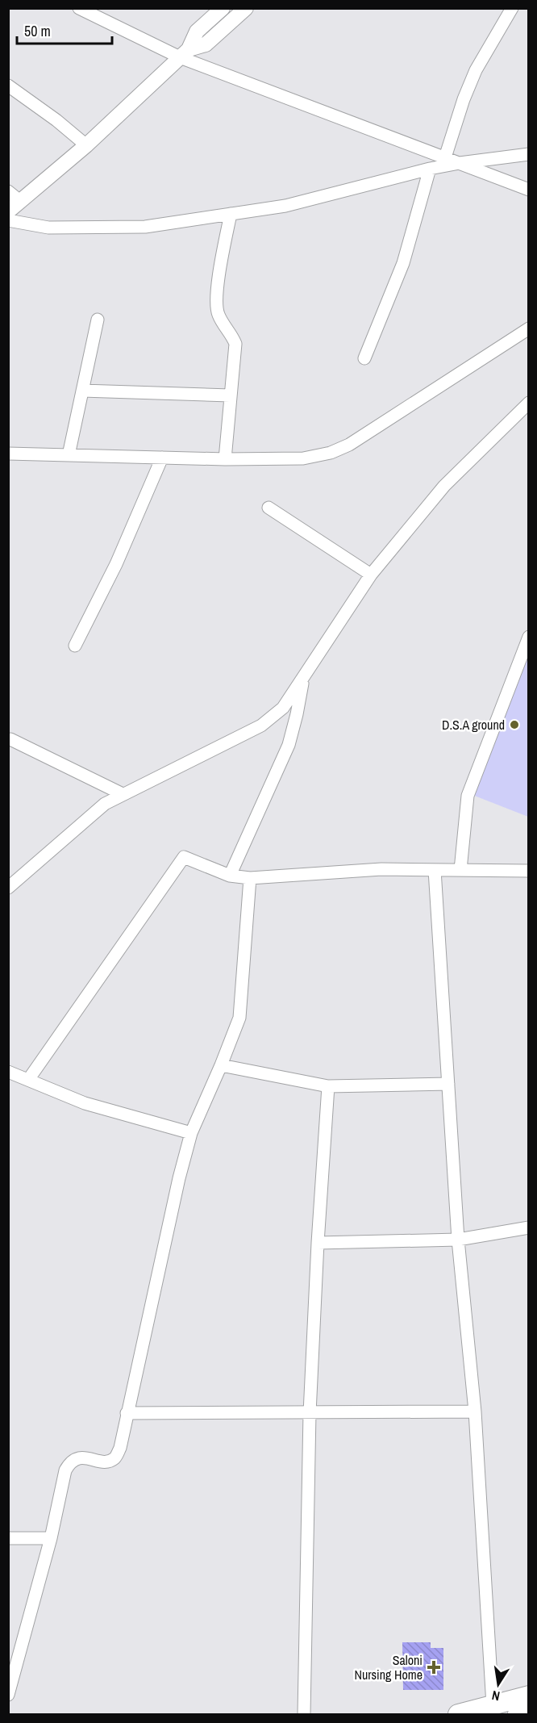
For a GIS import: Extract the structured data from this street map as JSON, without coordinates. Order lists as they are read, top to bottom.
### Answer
{
  "places": {
    "other": ["D.S.A ground"],
    "health": ["Saloni Nursing Home"]
  },
  "scale_bar": "50 m",
  "north": "bottom"
}
